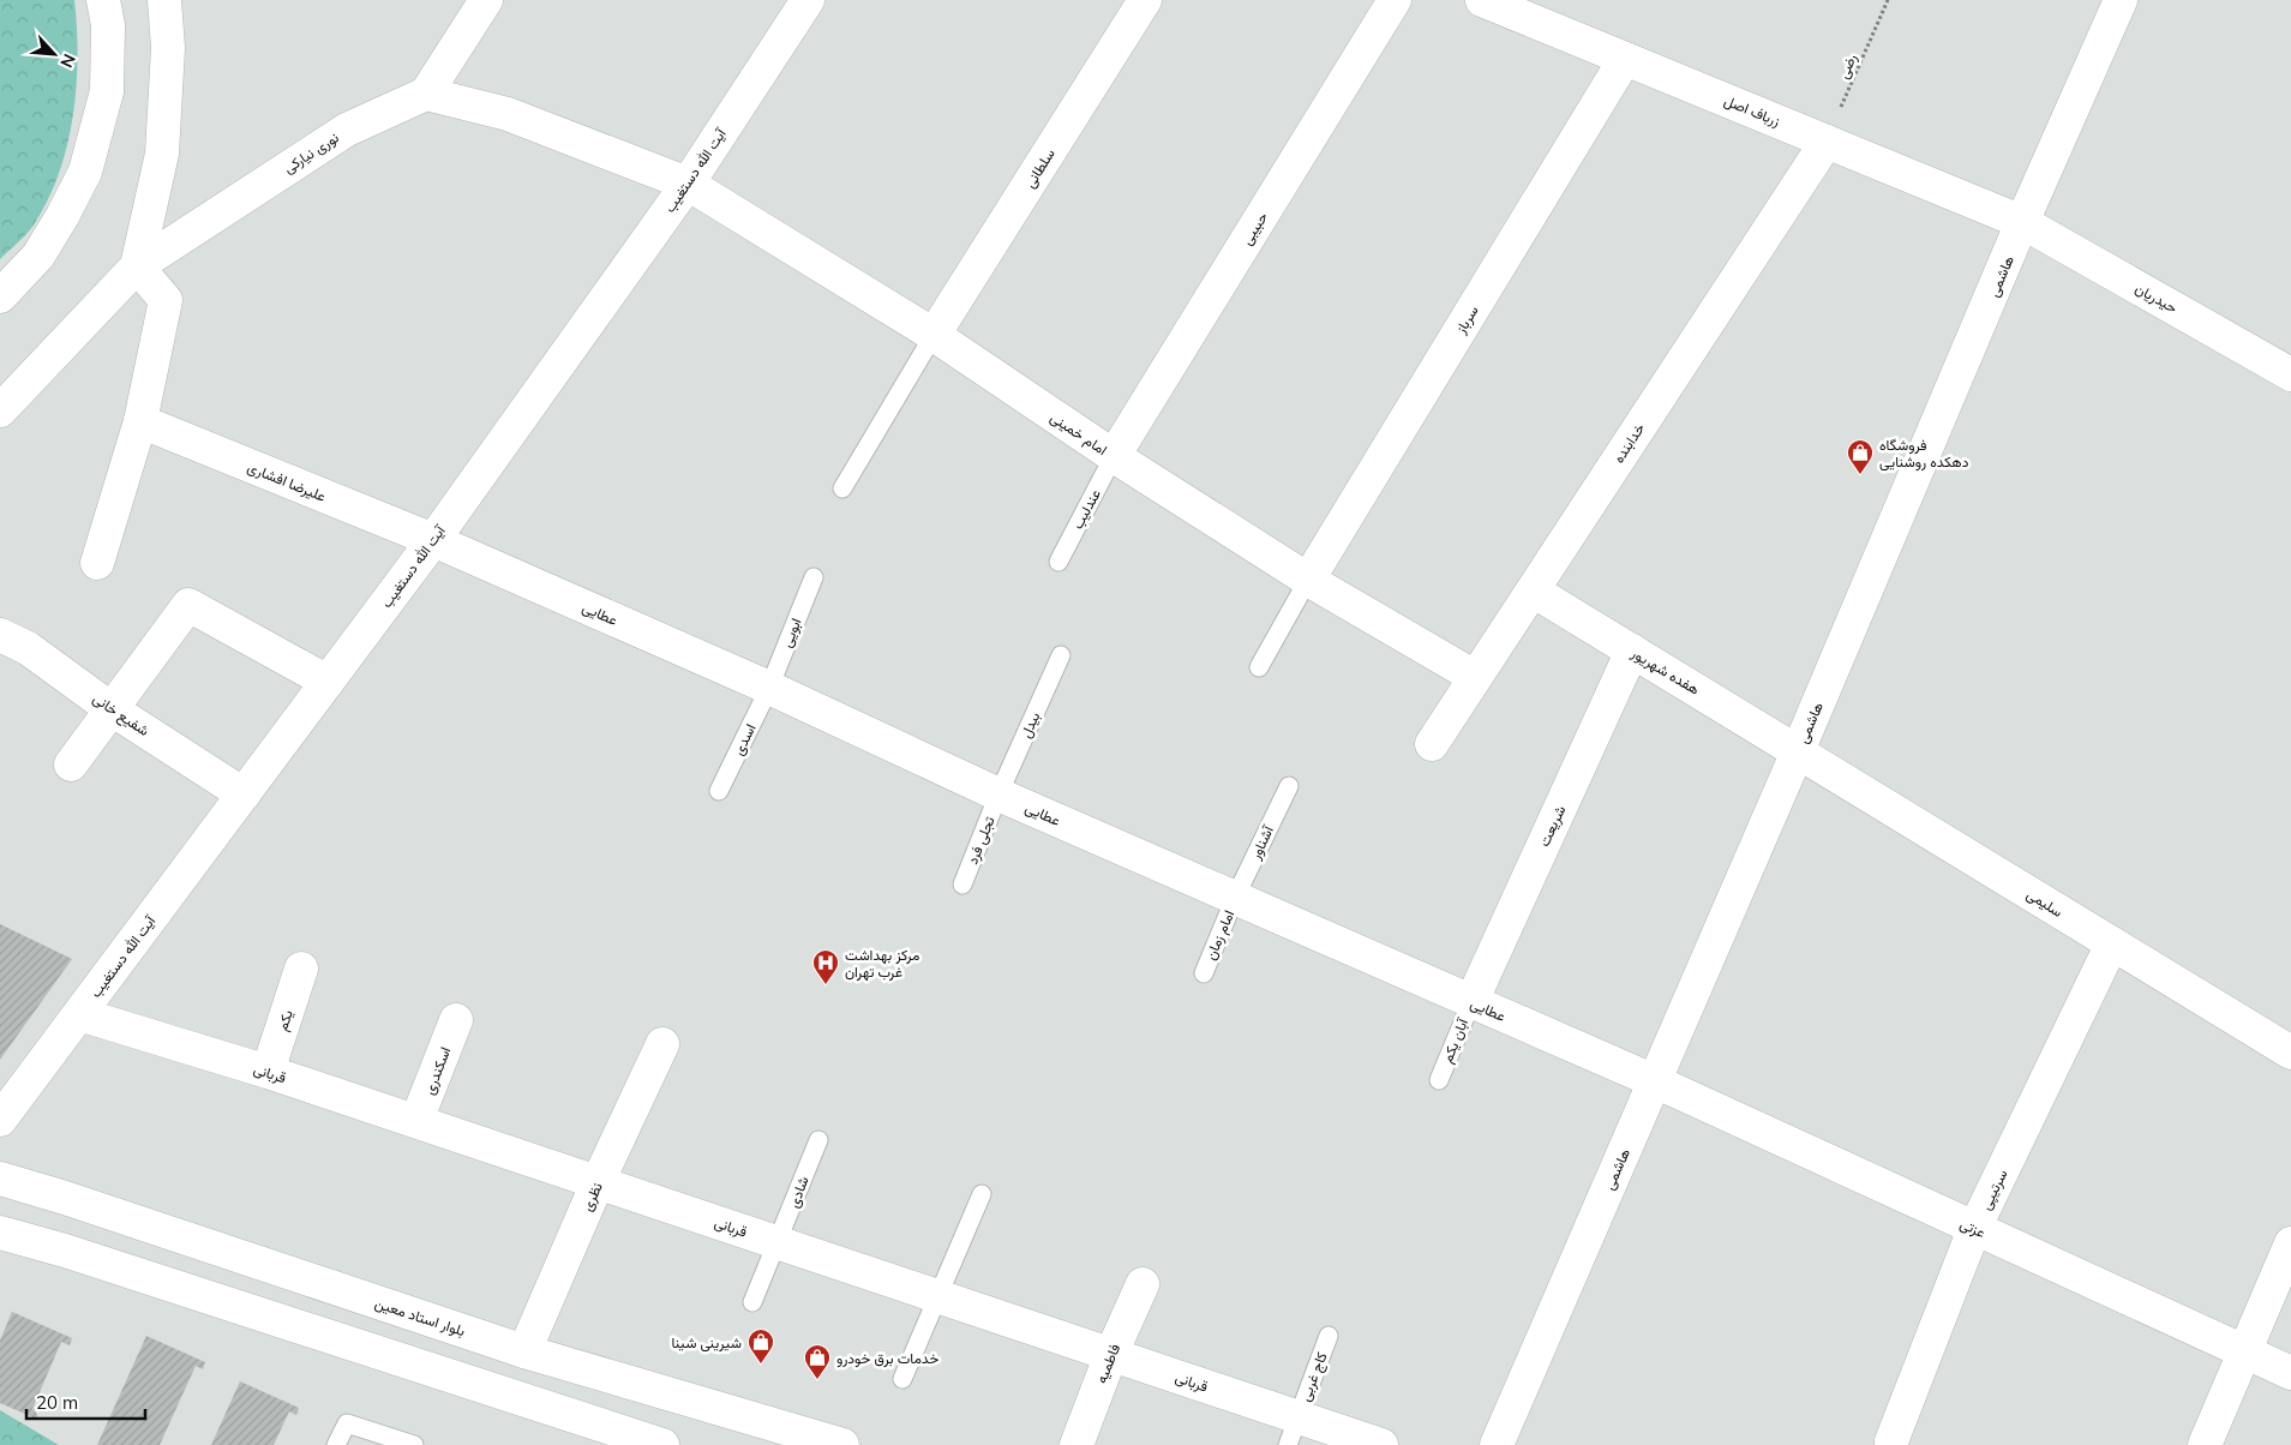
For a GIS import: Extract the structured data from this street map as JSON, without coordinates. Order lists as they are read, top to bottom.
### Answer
{
  "streets": {
    "street": [
      "زرباف اصل",
      "نوری نیارکی",
      "سلطانی",
      "آیت الله دستغیب",
      "حبیبی",
      "هاشمی",
      "حیدریان",
      "سرباز",
      "امام خمینی",
      "خدابنده",
      "علیرضا افشاری",
      "عطایی",
      "هفده شهریور",
      "شفیع خانی",
      "شریعت",
      "سلیمی",
      "یکم",
      "اسکندری",
      "قربانی",
      "سرتیپی",
      "نظری",
      "عزتی",
      "بلوار استاد معین",
      "فاطمیه"
    ],
    "lane": [
      "عندلیب",
      "ابویی",
      "بیدل",
      "اسدی",
      "تجلی فرد",
      "آشناور",
      "امام زمان",
      "آبان یکم",
      "شادی",
      "کاج غربی"
    ],
    "path": ["رضی"]
  },
  "crossings": [
    ["رضی", "زرباف اصل"],
    ["رضی", "خدابنده"],
    ["زرباف اصل", "هاشمی"],
    ["زرباف اصل", "حیدریان"],
    ["زرباف اصل", "سرباز"],
    ["زرباف اصل", "خدابنده"],
    ["سلطانی", "امام خمینی"],
    ["آیت الله دستغیب", "امام خمینی"],
    ["آیت الله دستغیب", "علیرضا افشاری"],
    ["آیت الله دستغیب", "عطایی"],
    ["آیت الله دستغیب", "شفیع خانی"],
    ["آیت الله دستغیب", "قربانی"],
    ["حبیبی", "امام خمینی"],
    ["حبیبی", "عندلیب"],
    ["هاشمی", "حیدریان"],
    ["هاشمی", "عطایی"],
    ["هاشمی", "هفده شهریور"],
    ["هاشمی", "سلیمی"],
    ["هاشمی", "عزتی"],
    ["سرباز", "امام خمینی"],
    ["امام خمینی", "خدابنده"],
    ["امام خمینی", "عندلیب"],
    ["خدابنده", "هفده شهریور"],
    ["علیرضا افشاری", "عطایی"],
    ["عطایی", "ابویی"],
    ["عطایی", "بیدل"],
    ["عطایی", "اسدی"],
    ["عطایی", "شریعت"],
    ["عطایی", "تجلی فرد"],
    ["عطایی", "آشناور"],
    ["عطایی", "امام زمان"],
    ["عطایی", "آبان یکم"],
    ["عطایی", "عزتی"],
    ["ابویی", "اسدی"],
    ["هفده شهریور", "شریعت"],
    ["هفده شهریور", "سلیمی"],
    ["بیدل", "تجلی فرد"],
    ["شریعت", "آبان یکم"],
    ["آشناور", "امام زمان"],
    ["سلیمی", "سرتیپی"],
    ["یکم", "قربانی"],
    ["اسکندری", "قربانی"],
    ["قربانی", "شادی"],
    ["قربانی", "نظری"],
    ["قربانی", "فاطمیه"],
    ["قربانی", "کاج غربی"],
    ["سرتیپی", "عزتی"],
    ["نظری", "بلوار استاد معین"]
  ],
  "places": {
    "shop": ["فروشگاه دهکده روشنایی", "شیرینی شینا", "خدمات برق خودرو"],
    "hospital": ["مرکز بهداشت غرب تهران"]
  },
  "scale_bar": "20 m",
  "north": "bottom right"
}
